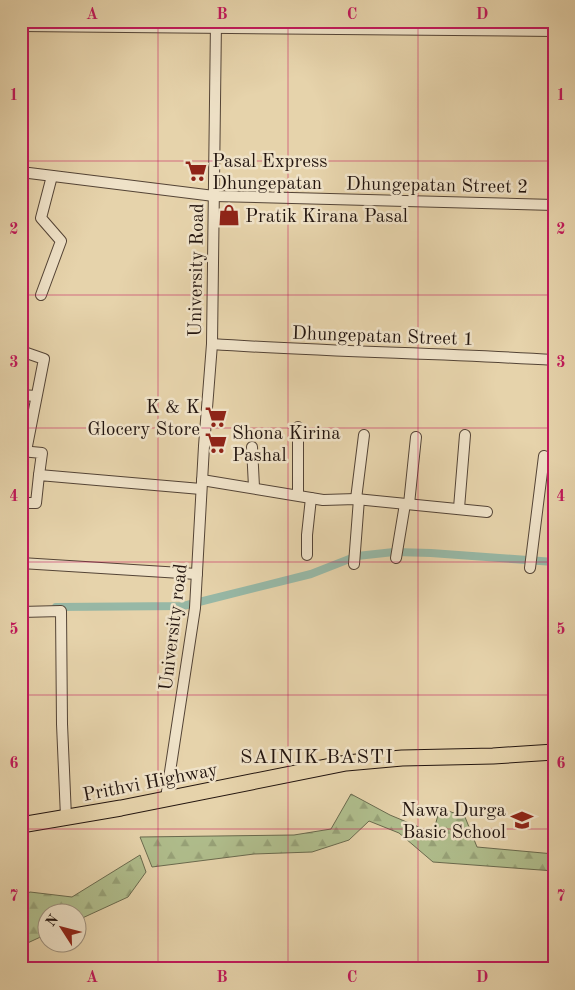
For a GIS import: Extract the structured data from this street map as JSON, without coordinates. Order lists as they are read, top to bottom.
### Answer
{
  "streets": {
    "highway": ["Prithvi Highway"],
    "street": [
      "Dhungepatan Street 2",
      "University Road",
      "Dhungepatan Street 1",
      "University road"
    ]
  },
  "crossings": [
    ["Dhungepatan Street 2", "University Road"],
    ["University Road", "Dhungepatan Street 1"],
    ["University Road", "University road"],
    ["University road", "Prithvi Highway"]
  ],
  "districts": ["SAINIK BASTI"],
  "places": {
    "supermarket": ["Pasal Express Dhungepatan", "K & K Glocery Store", "Shona Kirina Pashal"],
    "shop": ["Pratik Kirana Pasal"],
    "school or university": ["Nawa Durga Basic School"]
  },
  "north": "top left",
  "grid": {
    "columns": [
      "A",
      "B",
      "C",
      "D"
    ],
    "rows": [
      "1",
      "2",
      "3",
      "4",
      "5",
      "6",
      "7"
    ]
  }
}
